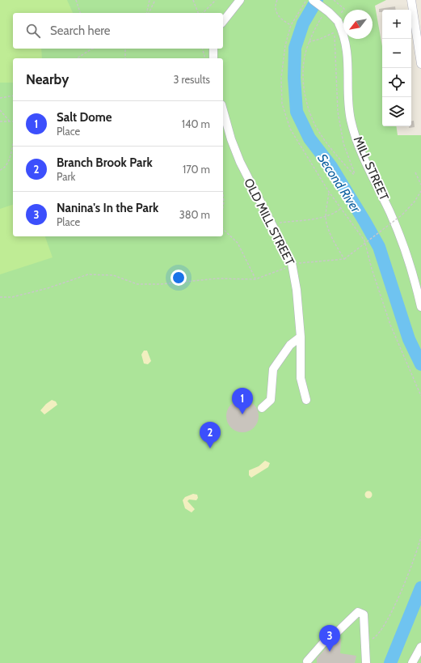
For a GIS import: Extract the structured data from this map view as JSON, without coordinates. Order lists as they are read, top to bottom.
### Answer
{
  "streets": {
    "street": ["MILL STREET", "OLD MILL STREET"]
  },
  "water": ["Second River"],
  "north": "bottom left",
  "page": {
    "map_buttons": ["+", "−"],
    "search": "Search here",
    "heading": ["Nearby", "3 results"],
    "list": [
      {
        "mark": "1",
        "name": "Salt Dome",
        "note": "Place",
        "value": "140 m"
      },
      {
        "mark": "2",
        "name": "Branch Brook Park",
        "note": "Park",
        "value": "170 m"
      },
      {
        "mark": "3",
        "name": "Nanina's In the Park",
        "note": "Place",
        "value": "380 m"
      }
    ],
    "pins": ["1", "2", "3"]
  }
}
